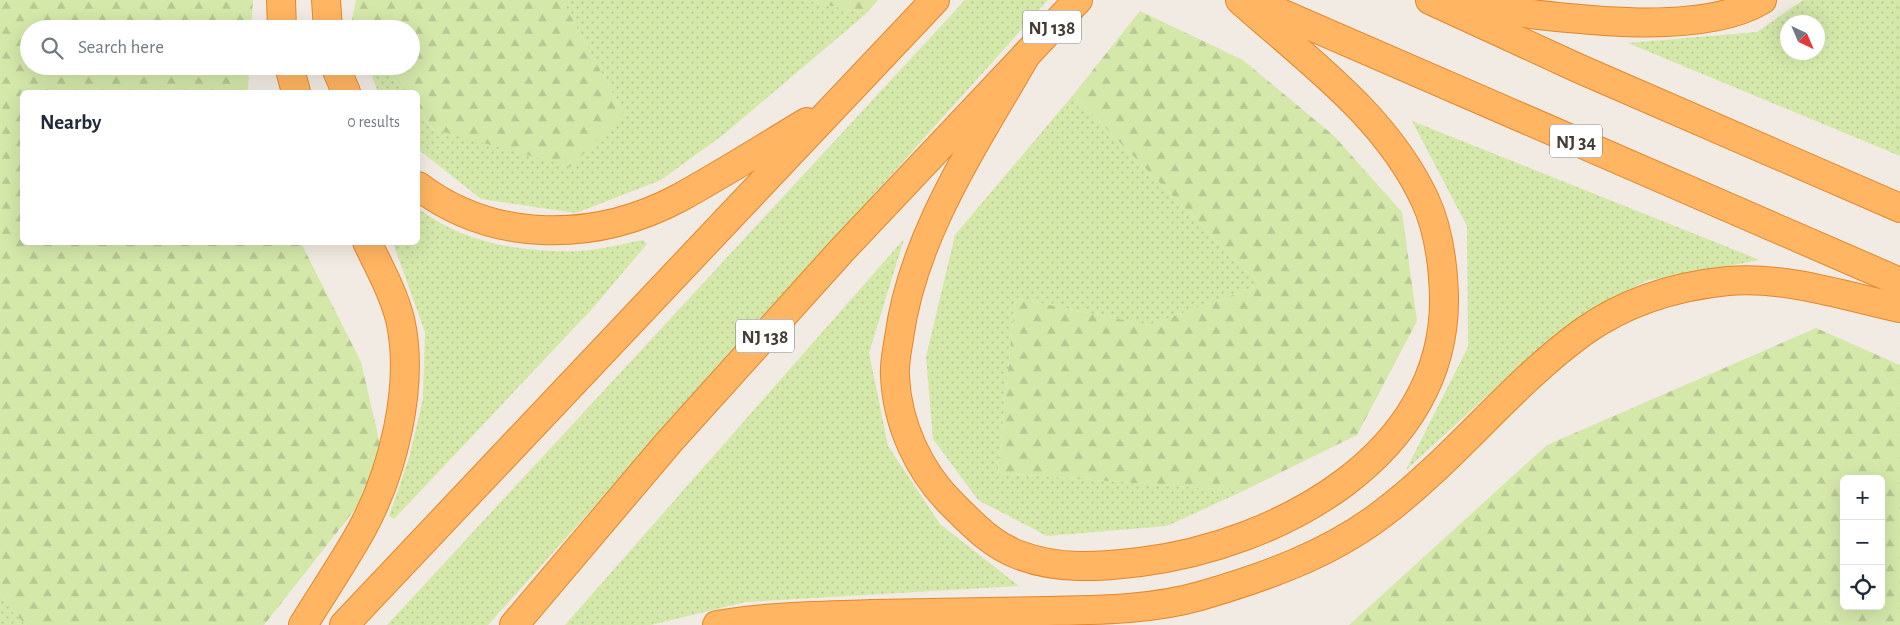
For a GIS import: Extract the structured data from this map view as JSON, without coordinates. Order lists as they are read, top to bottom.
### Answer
{
  "streets": {
    "highway": ["NJ 138", "NJ 34"]
  },
  "north": "bottom right",
  "page": {
    "search": "Search here",
    "heading": ["Nearby", "0 results"],
    "map_buttons": ["+", "−"]
  }
}
